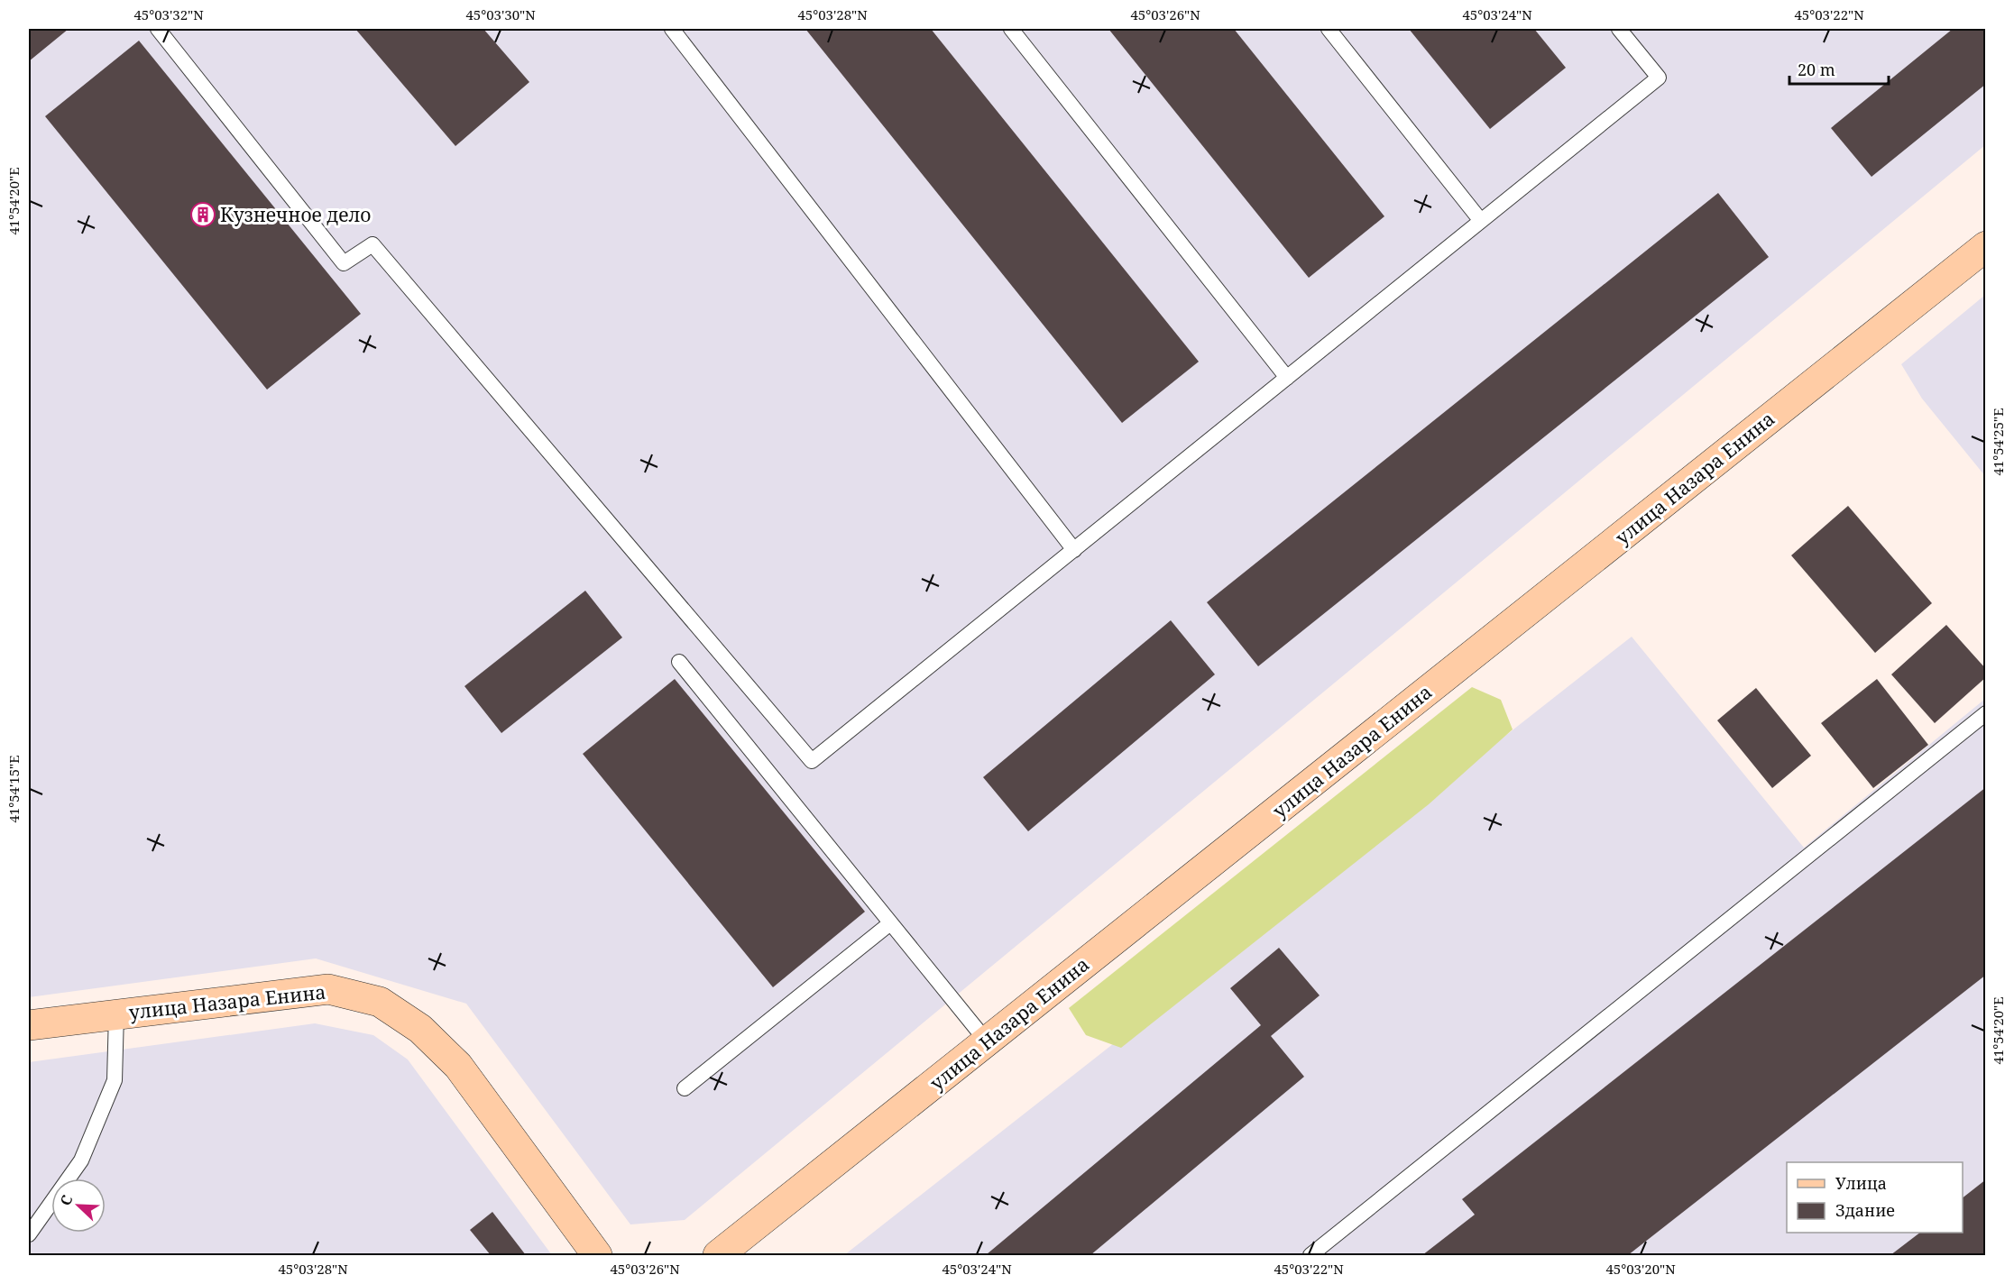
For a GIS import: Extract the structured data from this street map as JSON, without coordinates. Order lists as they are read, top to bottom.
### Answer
{
  "streets": {
    "main road": ["улица Назара Енина"]
  },
  "places": {
    "building": ["Кузнечное дело"]
  },
  "legend": ["Улица", "Здание"],
  "scale_bar": "20 m",
  "north": "top left",
  "coordinates": [
    "45°03'32\"N",
    "45°03'30\"N",
    "45°03'28\"N",
    "45°03'26\"N",
    "45°03'24\"N",
    "45°03'22\"N",
    "41°54'20\"E",
    "41°54'25\"E",
    "41°54'15\"E",
    "45°03'20\"N"
  ]
}
